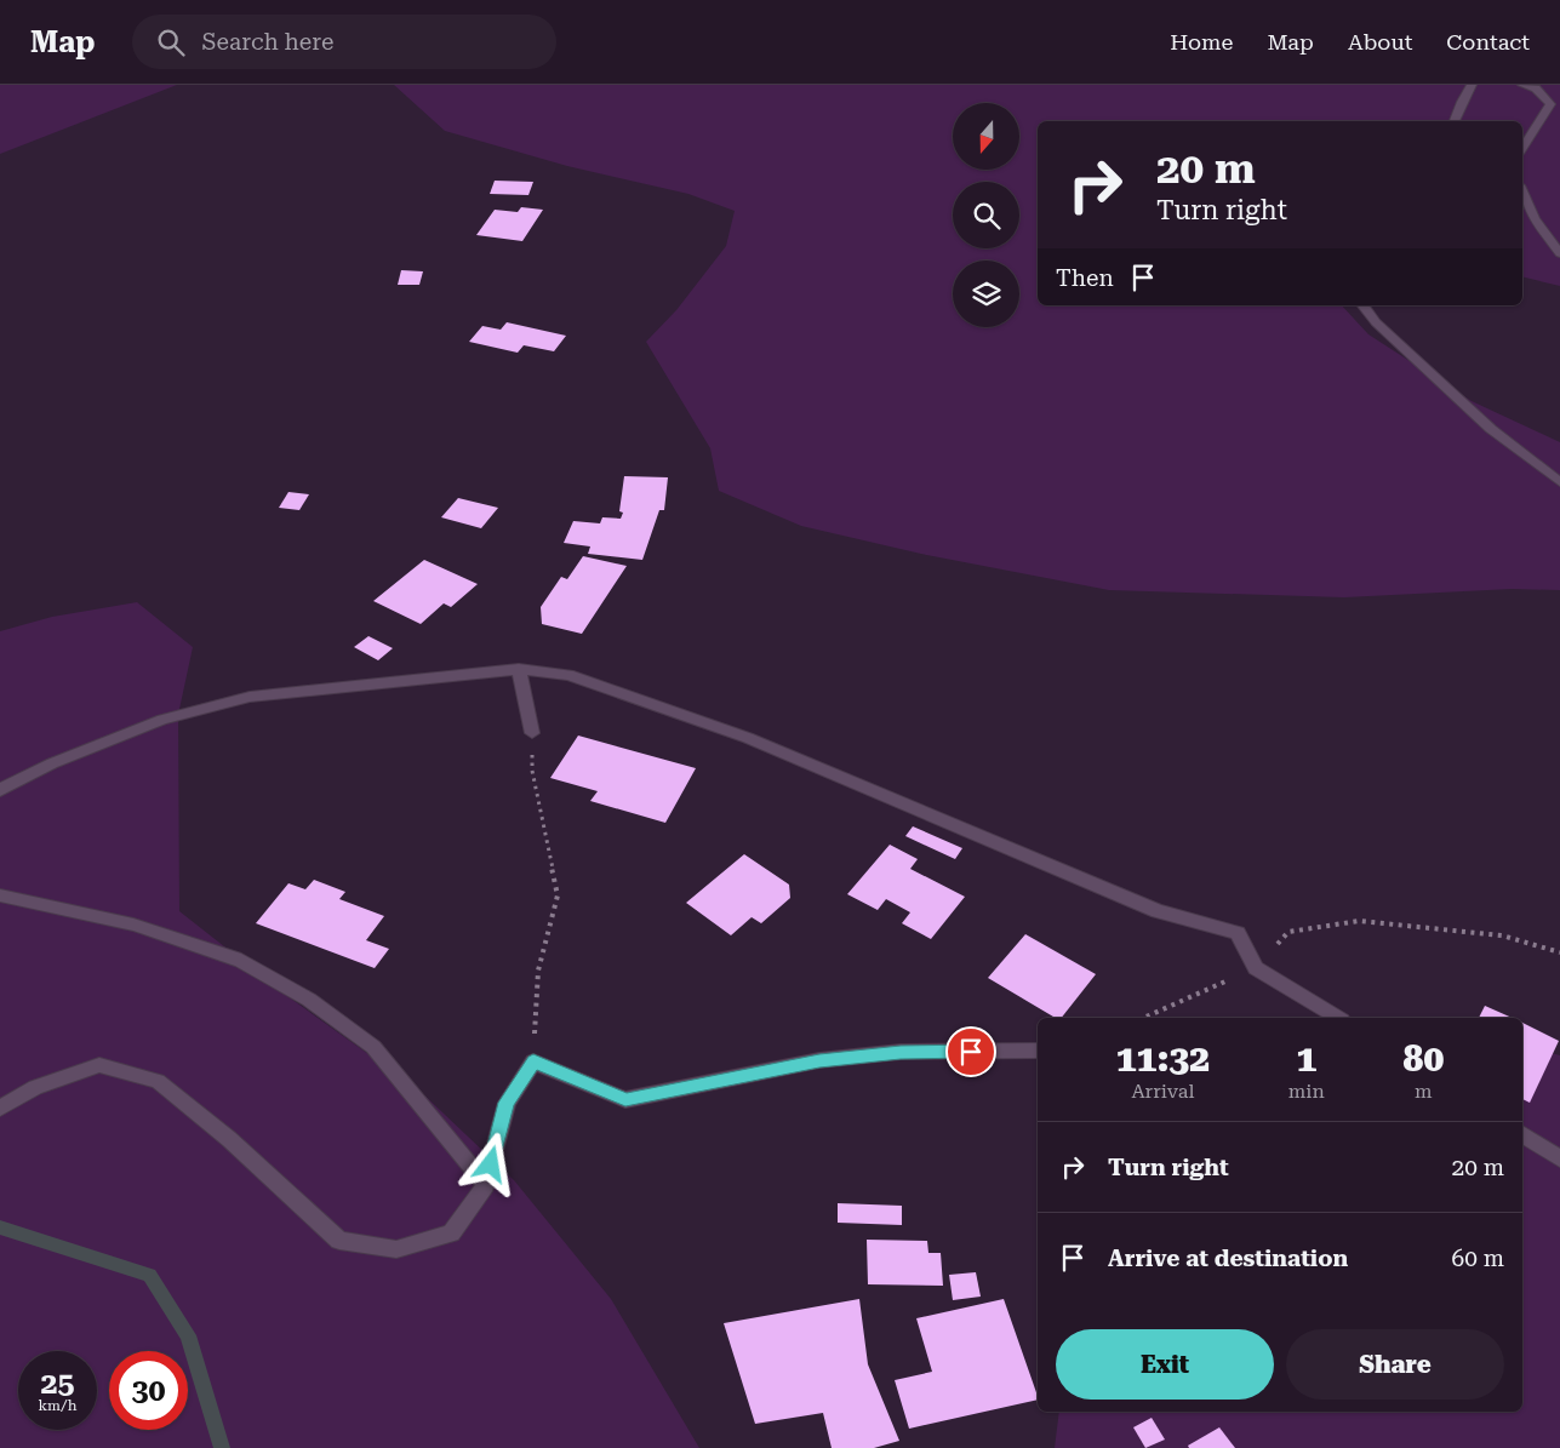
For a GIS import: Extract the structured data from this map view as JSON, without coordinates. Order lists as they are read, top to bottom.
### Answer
{
  "north": "bottom",
  "page": {
    "header": "Map",
    "search": "Search here",
    "nav": [
      "Home",
      "Map",
      "About",
      "Contact"
    ],
    "turn": ["20 m", "Turn right"],
    "then": "Then",
    "eta": [
      "11:32",
      "Arrival",
      "1",
      "min",
      "80",
      "m"
    ],
    "list": [
      {
        "name": "Turn right",
        "value": "20 m"
      },
      {
        "name": "Arrive at destination",
        "value": "60 m"
      }
    ],
    "buttons": ["Exit", "Share"],
    "speed": "25 km/h",
    "limit": "30"
  }
}
